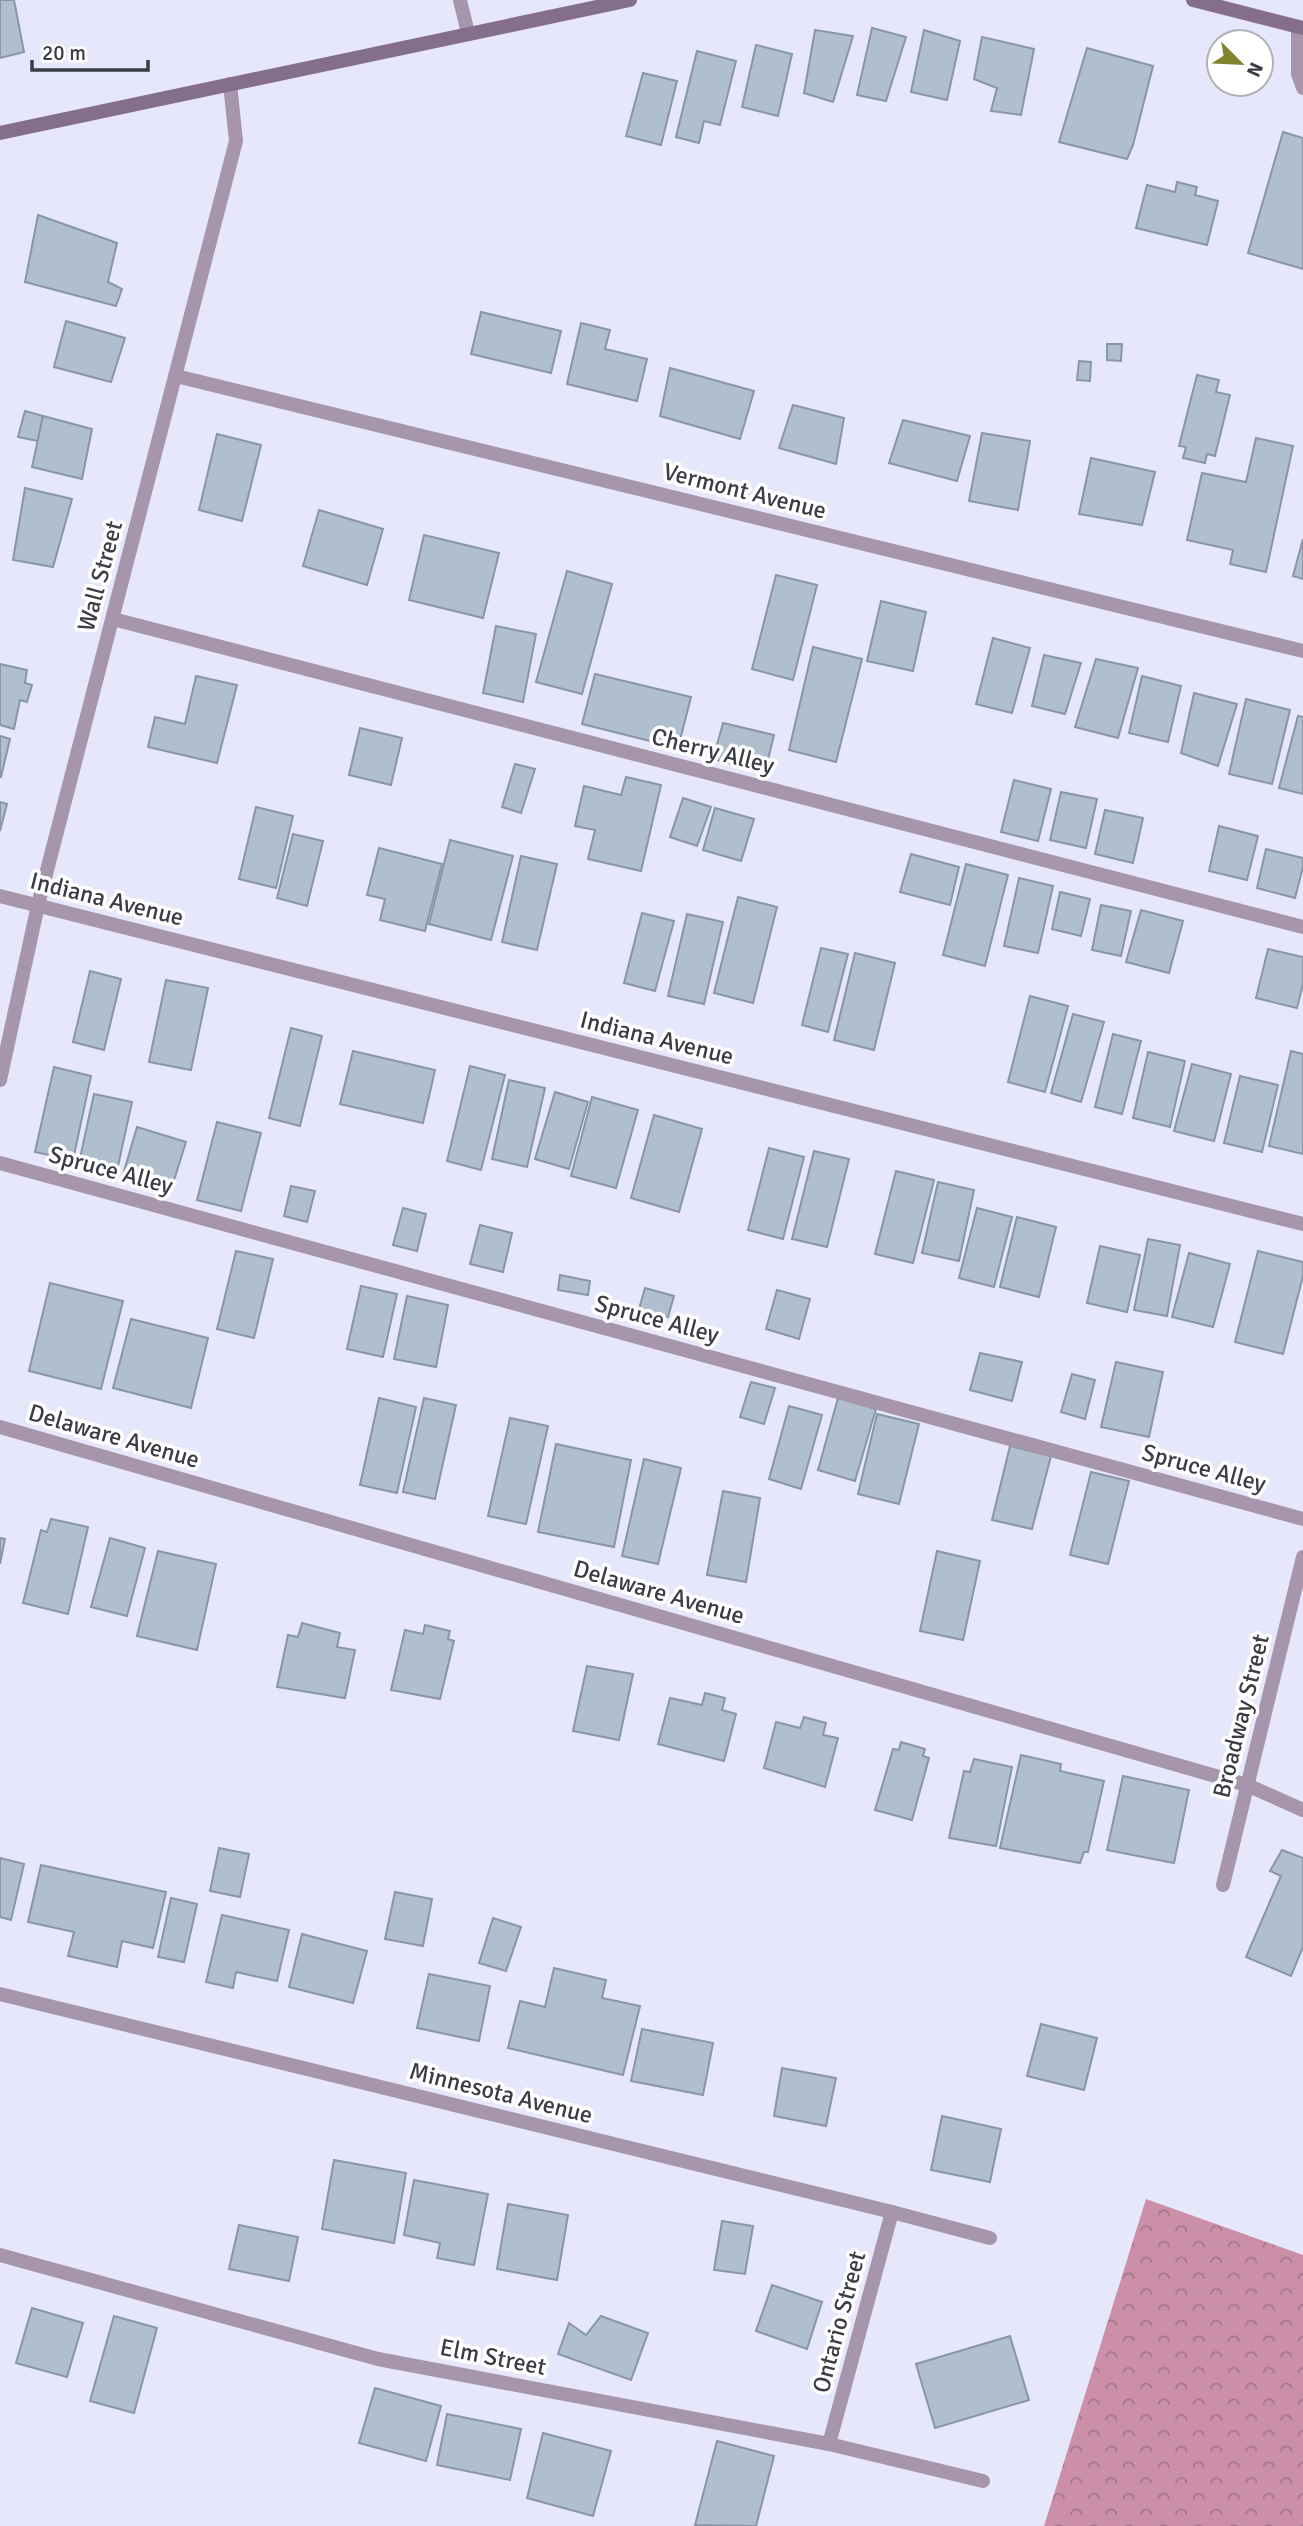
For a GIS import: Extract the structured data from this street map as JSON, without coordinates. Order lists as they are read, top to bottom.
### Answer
{
  "streets": {
    "street": [
      "Vermont Avenue",
      "Wall Street",
      "Cherry Alley",
      "Indiana Avenue",
      "Spruce Alley",
      "Delaware Avenue",
      "Broadway Street",
      "Minnesota Avenue",
      "Ontario Street",
      "Elm Street"
    ]
  },
  "crossings": [
    ["Vermont Avenue", "Wall Street"],
    ["Wall Street", "Cherry Alley"],
    ["Wall Street", "Indiana Avenue"],
    ["Delaware Avenue", "Broadway Street"],
    ["Minnesota Avenue", "Ontario Street"],
    ["Ontario Street", "Elm Street"]
  ],
  "scale_bar": "20 m",
  "north": "bottom right"
}
